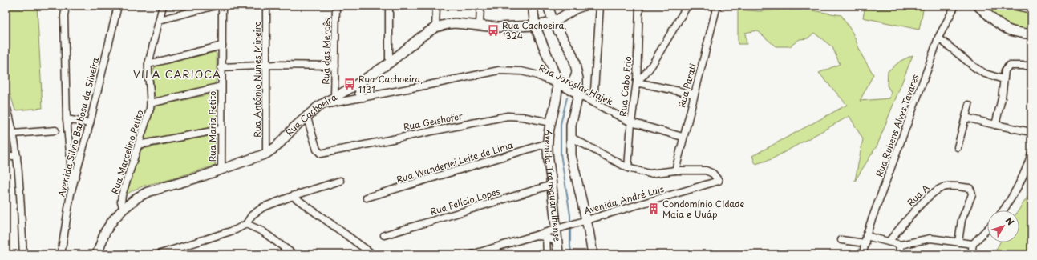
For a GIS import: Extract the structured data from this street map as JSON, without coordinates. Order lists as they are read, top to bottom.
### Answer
{
  "streets": {
    "main road": ["Rua Cachoeira", "Avenida Transguarulhense"],
    "street": [
      "Rua das Mercês",
      "Rua Antônio Nunes Mineiro",
      "Rua Jaroslav Hajek",
      "Rua Parati",
      "Rua Cabo Frio",
      "Rua Geishofer",
      "Rua Rubens Alves Tavares",
      "Rua Maria Petito",
      "Avenida Silvio Barbosa da Silveira",
      "Rua Marcelino Petito",
      "Rua Wanderlei Leite de Lima",
      "Rua A",
      "Avenida André Luís",
      "Rua Felício Lopes"
    ]
  },
  "crossings": [
    ["Rua das Mercês", "Rua Cachoeira"],
    ["Rua Antônio Nunes Mineiro", "Rua Cachoeira"],
    ["Rua Jaroslav Hajek", "Rua Parati"],
    ["Rua Jaroslav Hajek", "Rua Cabo Frio"],
    ["Rua Jaroslav Hajek", "Rua Cachoeira"],
    ["Rua Jaroslav Hajek", "Avenida Transguarulhense"],
    ["Rua Parati", "Avenida André Luís"],
    ["Rua Cachoeira", "Rua Geishofer"],
    ["Rua Cachoeira", "Rua Maria Petito"],
    ["Rua Cachoeira", "Rua Marcelino Petito"],
    ["Rua Cachoeira", "Avenida Transguarulhense"],
    ["Rua Geishofer", "Avenida Transguarulhense"],
    ["Rua Wanderlei Leite de Lima", "Avenida Transguarulhense"],
    ["Avenida Transguarulhense", "Avenida André Luís"],
    ["Avenida Transguarulhense", "Rua Felício Lopes"]
  ],
  "districts": ["VILA CARIOCA"],
  "places": {
    "bus stop": ["Rua Cachoeira, 1324", "Rua Cachoeira, 1131"],
    "building": ["Condomínio Cidade Maia e Uuáp"]
  },
  "north": "top right"
}
